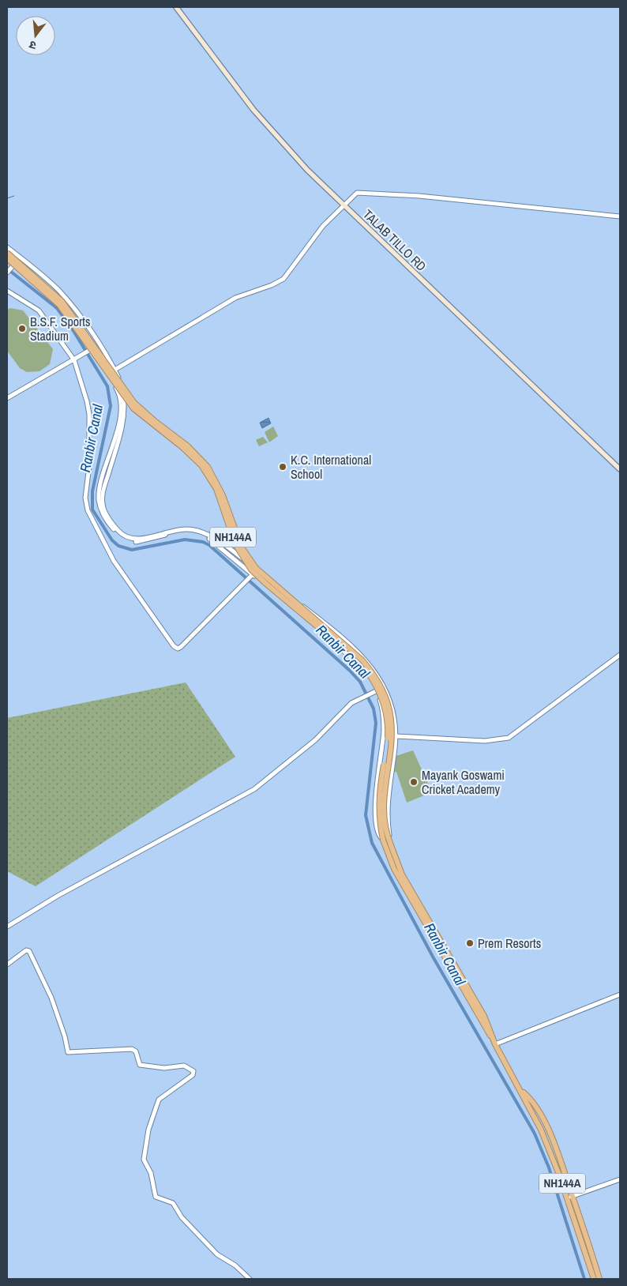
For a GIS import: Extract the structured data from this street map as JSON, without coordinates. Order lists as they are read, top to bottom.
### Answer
{
  "streets": {
    "highway": ["NH144A"],
    "main road": ["TALAB TILLO RD"]
  },
  "water": ["Ranbir Canal"],
  "places": [
    "B.S.F. Sports Stadium",
    "K.C. International School",
    "Mayank Goswami Cricket Academy",
    "Prem Resorts"
  ],
  "north": "bottom"
}
